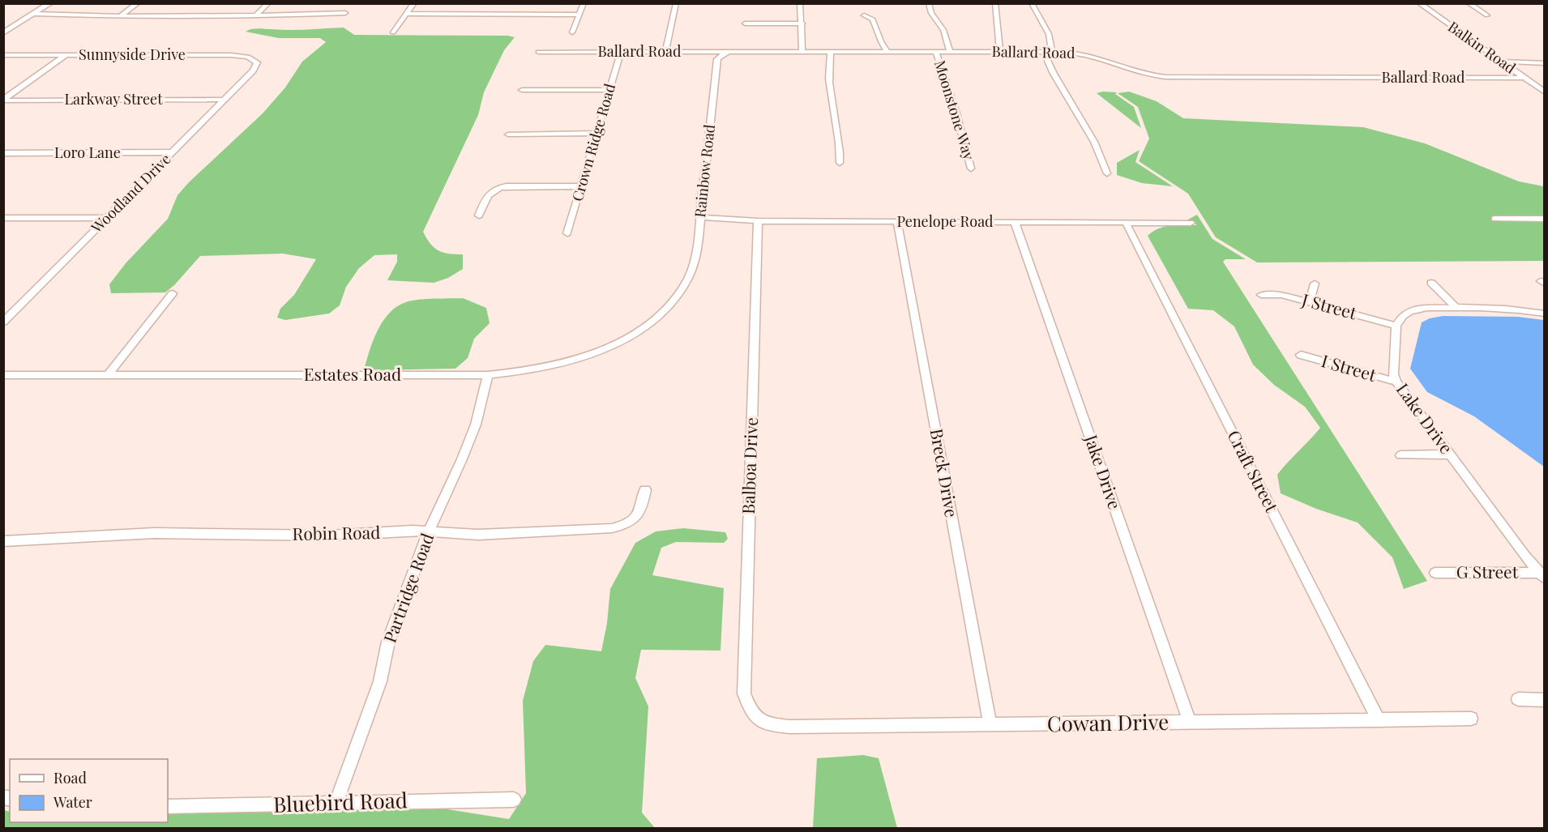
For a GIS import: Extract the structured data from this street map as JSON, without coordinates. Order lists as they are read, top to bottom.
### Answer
{
  "streets": {
    "street": [
      "Balkin Road",
      "Ballard Road",
      "Sunnyside Drive",
      "Larkway Street",
      "Moonstone Way",
      "Crown Ridge Road",
      "Loro Lane",
      "Rainbow Road",
      "Woodland Drive",
      "Penelope Road",
      "J Street",
      "I Street",
      "Estates Road",
      "Lake Drive",
      "Balboa Drive",
      "Craft Street",
      "Jake Drive",
      "Breck Drive",
      "Robin Road",
      "G Street",
      "Partridge Road",
      "Cowan Drive",
      "Bluebird Road"
    ]
  },
  "crossings": [
    ["Balkin Road", "Ballard Road"],
    ["Ballard Road", "Moonstone Way"],
    ["Ballard Road", "Crown Ridge Road"],
    ["Ballard Road", "Rainbow Road"],
    ["Sunnyside Drive", "Woodland Drive"],
    ["Larkway Street", "Woodland Drive"],
    ["Loro Lane", "Woodland Drive"],
    ["Rainbow Road", "Penelope Road"],
    ["Rainbow Road", "Estates Road"],
    ["Penelope Road", "Balboa Drive"],
    ["Penelope Road", "Craft Street"],
    ["Penelope Road", "Jake Drive"],
    ["Penelope Road", "Breck Drive"],
    ["J Street", "Lake Drive"],
    ["I Street", "Lake Drive"],
    ["Estates Road", "Partridge Road"],
    ["Lake Drive", "G Street"],
    ["Balboa Drive", "Cowan Drive"],
    ["Craft Street", "Cowan Drive"],
    ["Jake Drive", "Cowan Drive"],
    ["Breck Drive", "Cowan Drive"],
    ["Robin Road", "Partridge Road"],
    ["Partridge Road", "Bluebird Road"]
  ],
  "legend": ["Road", "Water"]
}
